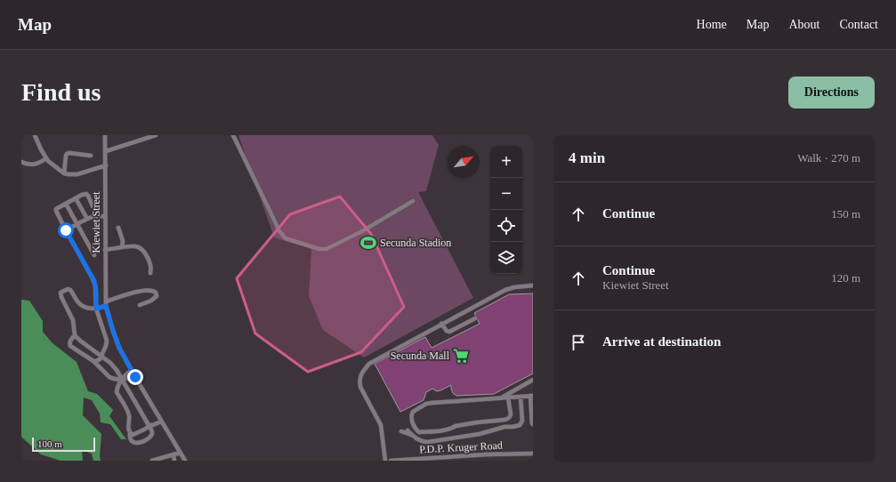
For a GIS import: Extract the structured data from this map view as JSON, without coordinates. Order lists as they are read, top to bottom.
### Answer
{
  "streets": {
    "street": ["Kiewiet Street", "P.D.P. Kruger Road"]
  },
  "places": {
    "sports": ["Secunda Stadion"],
    "supermarket": ["Secunda Mall"]
  },
  "scale_bar": "100 m",
  "north": "top right",
  "page": {
    "header": "Map",
    "nav": [
      "Home",
      "Map",
      "About",
      "Contact"
    ],
    "buttons": "Directions",
    "title": "Find us",
    "heading": ["4 min", "Walk · 270 m"],
    "map_buttons": ["+", "−"],
    "list": [
      ["Continue", "150 m"],
      ["Continue", "Kiewiet Street", "120 m"],
      "Arrive at destination"
    ],
    "scale": "100 m"
  }
}
